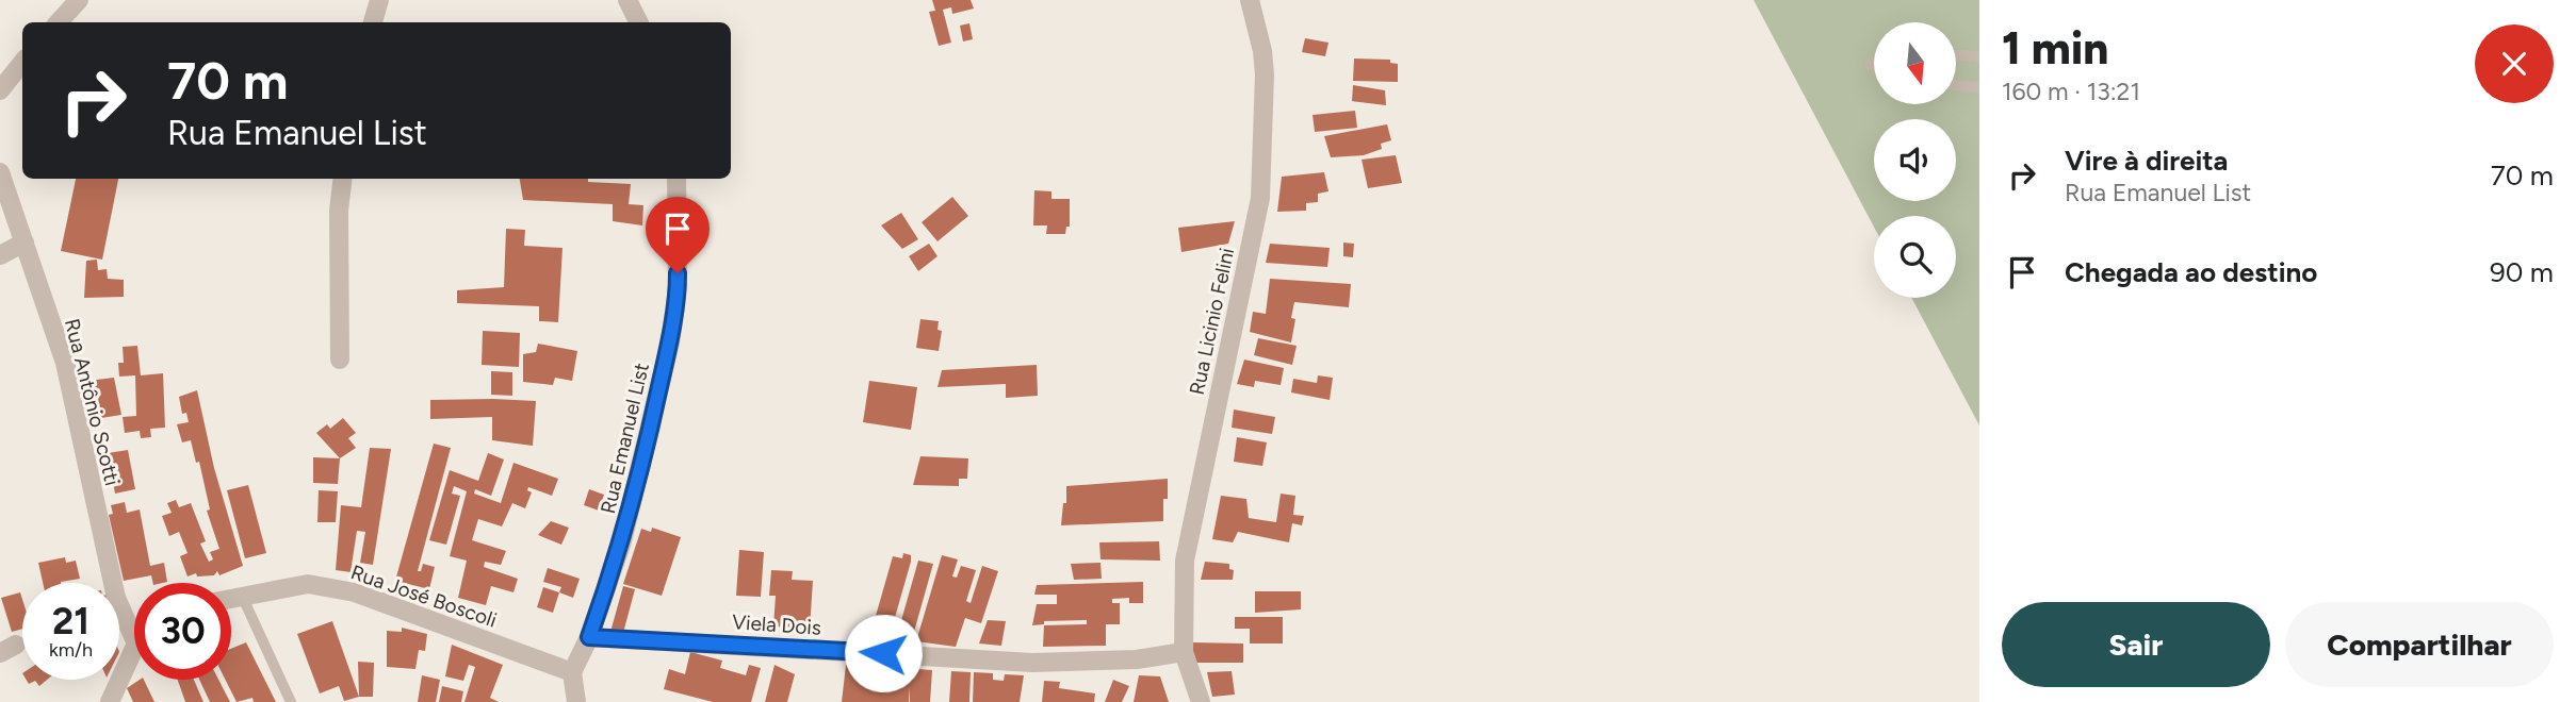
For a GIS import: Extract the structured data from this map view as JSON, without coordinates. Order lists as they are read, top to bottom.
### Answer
{
  "streets": {
    "street": [
      "Rua Licinio Felini",
      "Rua Antônio Scotti",
      "Rua Emanuel List",
      "Rua José Boscoli",
      "Viela Dois"
    ]
  },
  "crossings": [
    ["Rua Licinio Felini", "Viela Dois"],
    ["Rua Emanuel List", "Rua José Boscoli"],
    ["Rua Emanuel List", "Viela Dois"]
  ],
  "north": "bottom",
  "page": {
    "heading": ["1 min", "160 m · 13:21"],
    "turn": ["70 m", "Rua Emanuel List"],
    "list": [
      {
        "name": "Vire à direita",
        "note": "Rua Emanuel List",
        "value": "70 m"
      },
      {
        "name": "Chegada ao destino",
        "value": "90 m"
      }
    ],
    "speed": "21 km/h",
    "limit": "30",
    "buttons": ["Sair", "Compartilhar"]
  }
}
